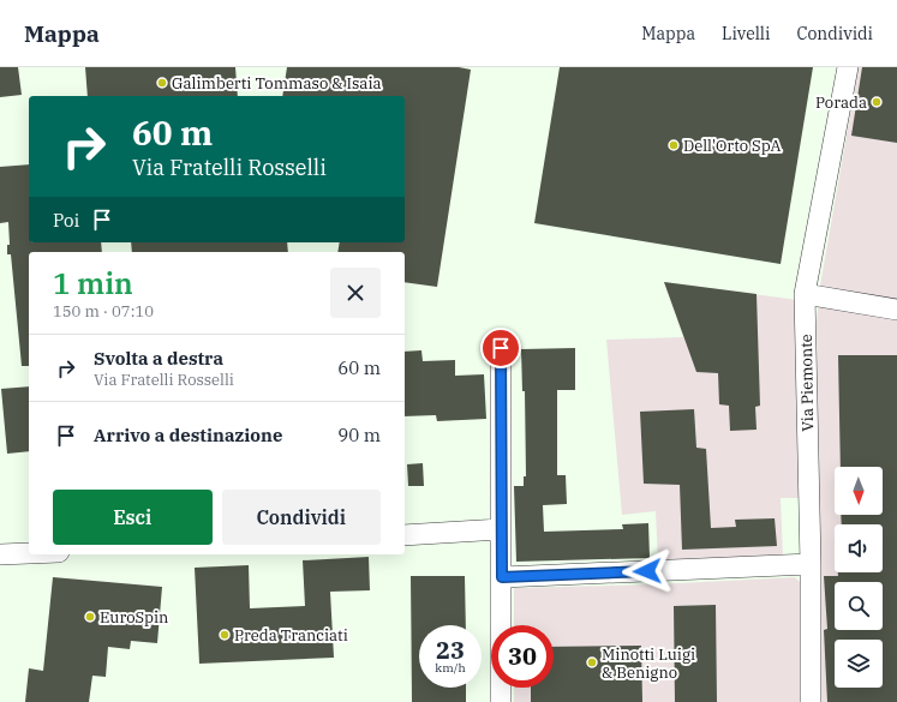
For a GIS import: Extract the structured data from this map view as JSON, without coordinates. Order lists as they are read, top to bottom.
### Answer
{
  "streets": {
    "street": ["Via Piemonte"]
  },
  "places": [
    "Galimberti Tommaso & Isaia",
    "Porada",
    "Dell'Orto SpA",
    "EuroSpin",
    "Preda Tranciati",
    "Minotti Luigi & Benigno"
  ],
  "north": "bottom",
  "page": {
    "header": "Mappa",
    "nav": ["Mappa", "Livelli", "Condividi"],
    "turn": ["60 m", "Via Fratelli Rosselli"],
    "then": "Poi",
    "heading": ["1 min", "150 m · 07:10"],
    "list": [
      {
        "name": "Svolta a destra",
        "note": "Via Fratelli Rosselli",
        "value": "60 m"
      },
      {
        "name": "Arrivo a destinazione",
        "value": "90 m"
      }
    ],
    "buttons": ["Esci", "Condividi"],
    "speed": "23 km/h",
    "limit": "30"
  }
}
